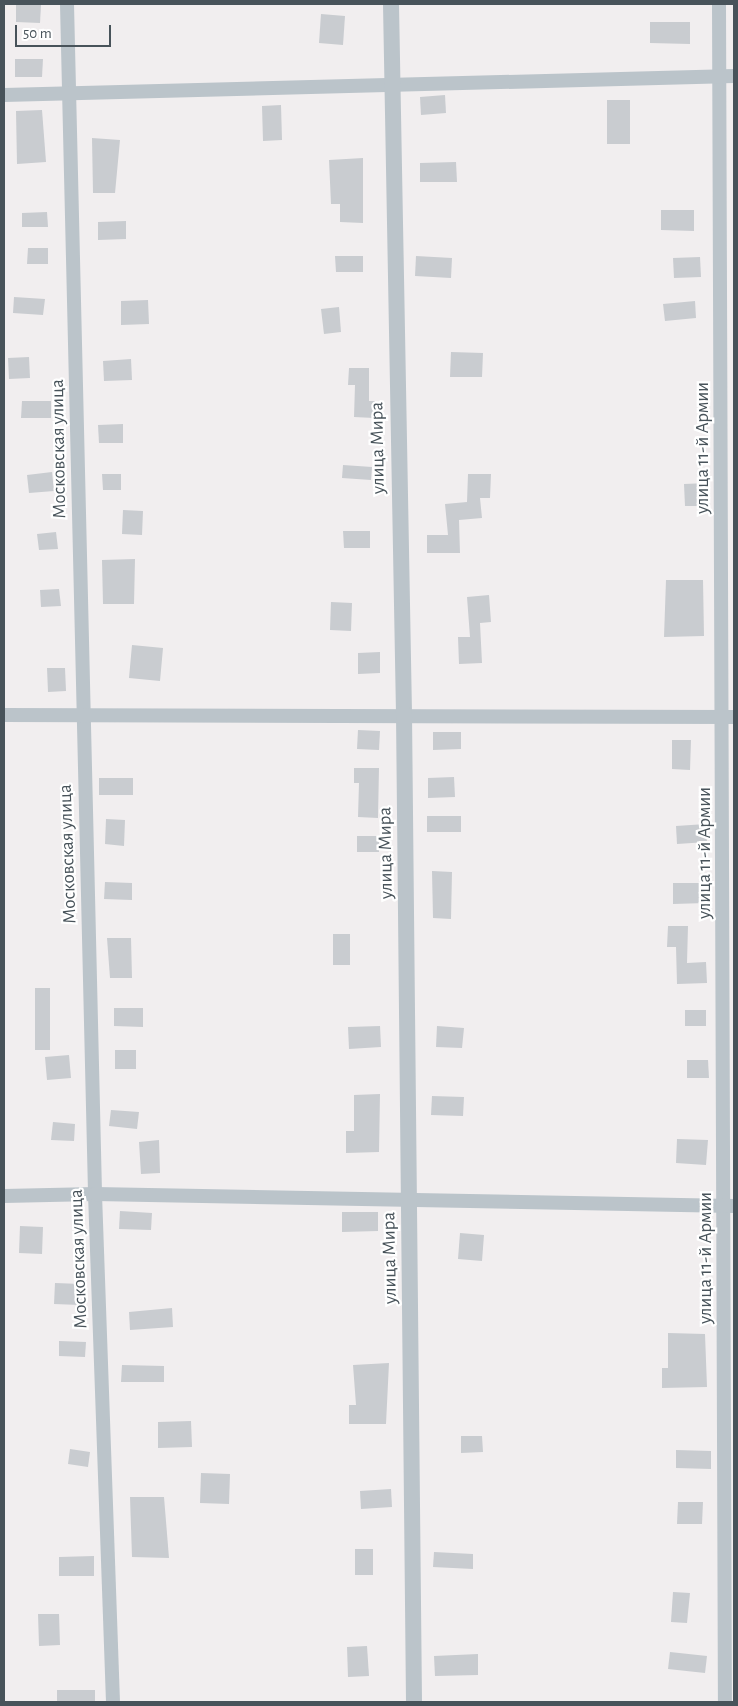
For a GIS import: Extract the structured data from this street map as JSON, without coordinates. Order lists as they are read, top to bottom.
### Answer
{
  "streets": {
    "street": ["улица Мира", "улица 11-й Армии", "Московская улица"]
  },
  "scale_bar": "50 m"
}
